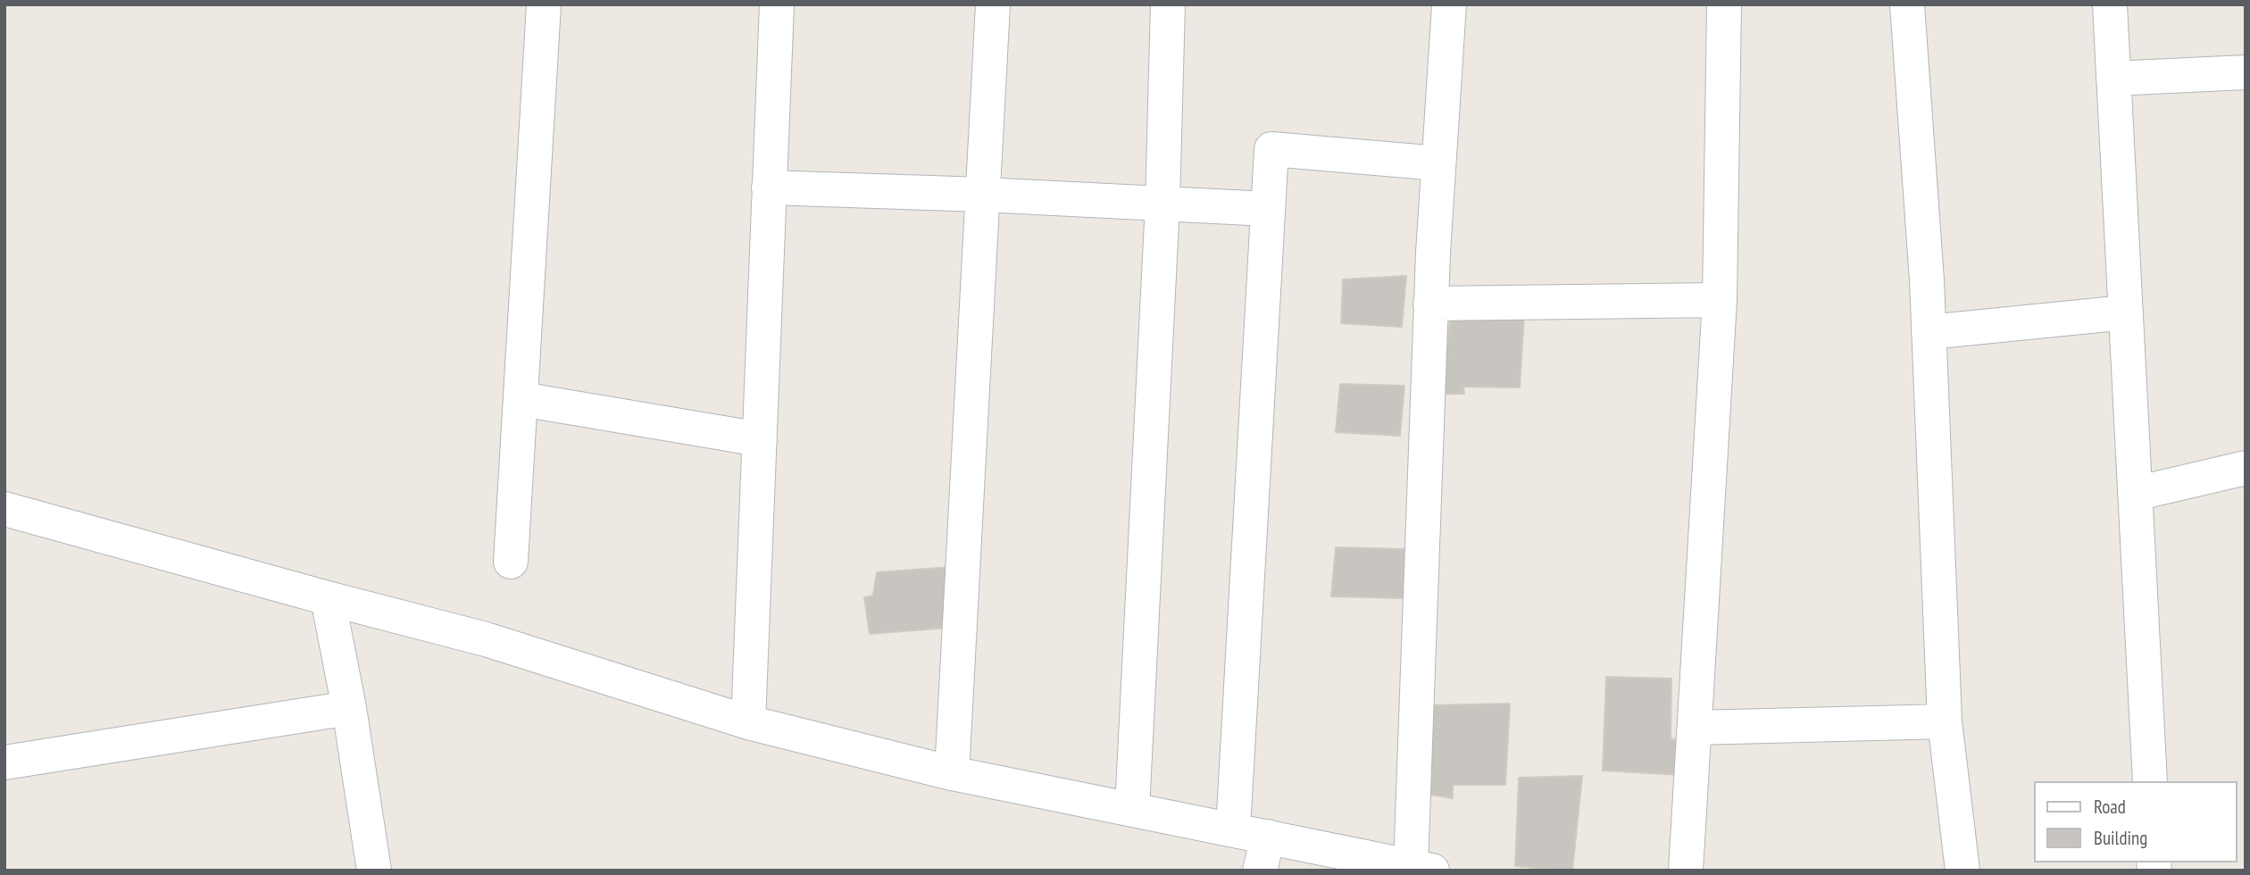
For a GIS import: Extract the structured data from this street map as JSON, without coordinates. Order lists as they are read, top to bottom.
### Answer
{
  "legend": ["Road", "Building"]
}
